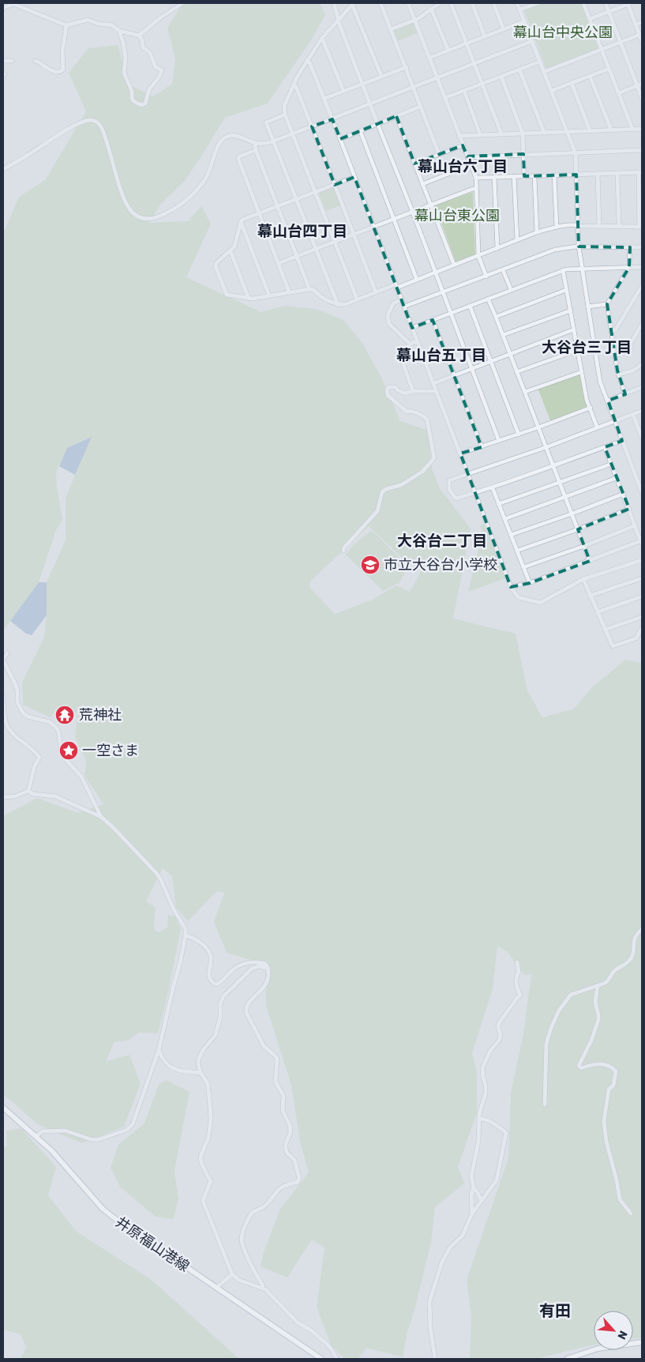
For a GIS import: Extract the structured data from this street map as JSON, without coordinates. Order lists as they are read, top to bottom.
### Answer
{
  "streets": {
    "main road": ["井原福山港線"]
  },
  "districts": [
    "幕山台六丁目",
    "幕山台四丁目",
    "大谷台三丁目",
    "幕山台五丁目",
    "大谷台二丁目",
    "有田"
  ],
  "parks": ["幕山台中央公園", "幕山台東公園"],
  "places": {
    "school or university": ["市立大谷台小学校"],
    "temple": ["荒神社"],
    "place": ["一空さま"]
  },
  "north": "bottom right"
}
